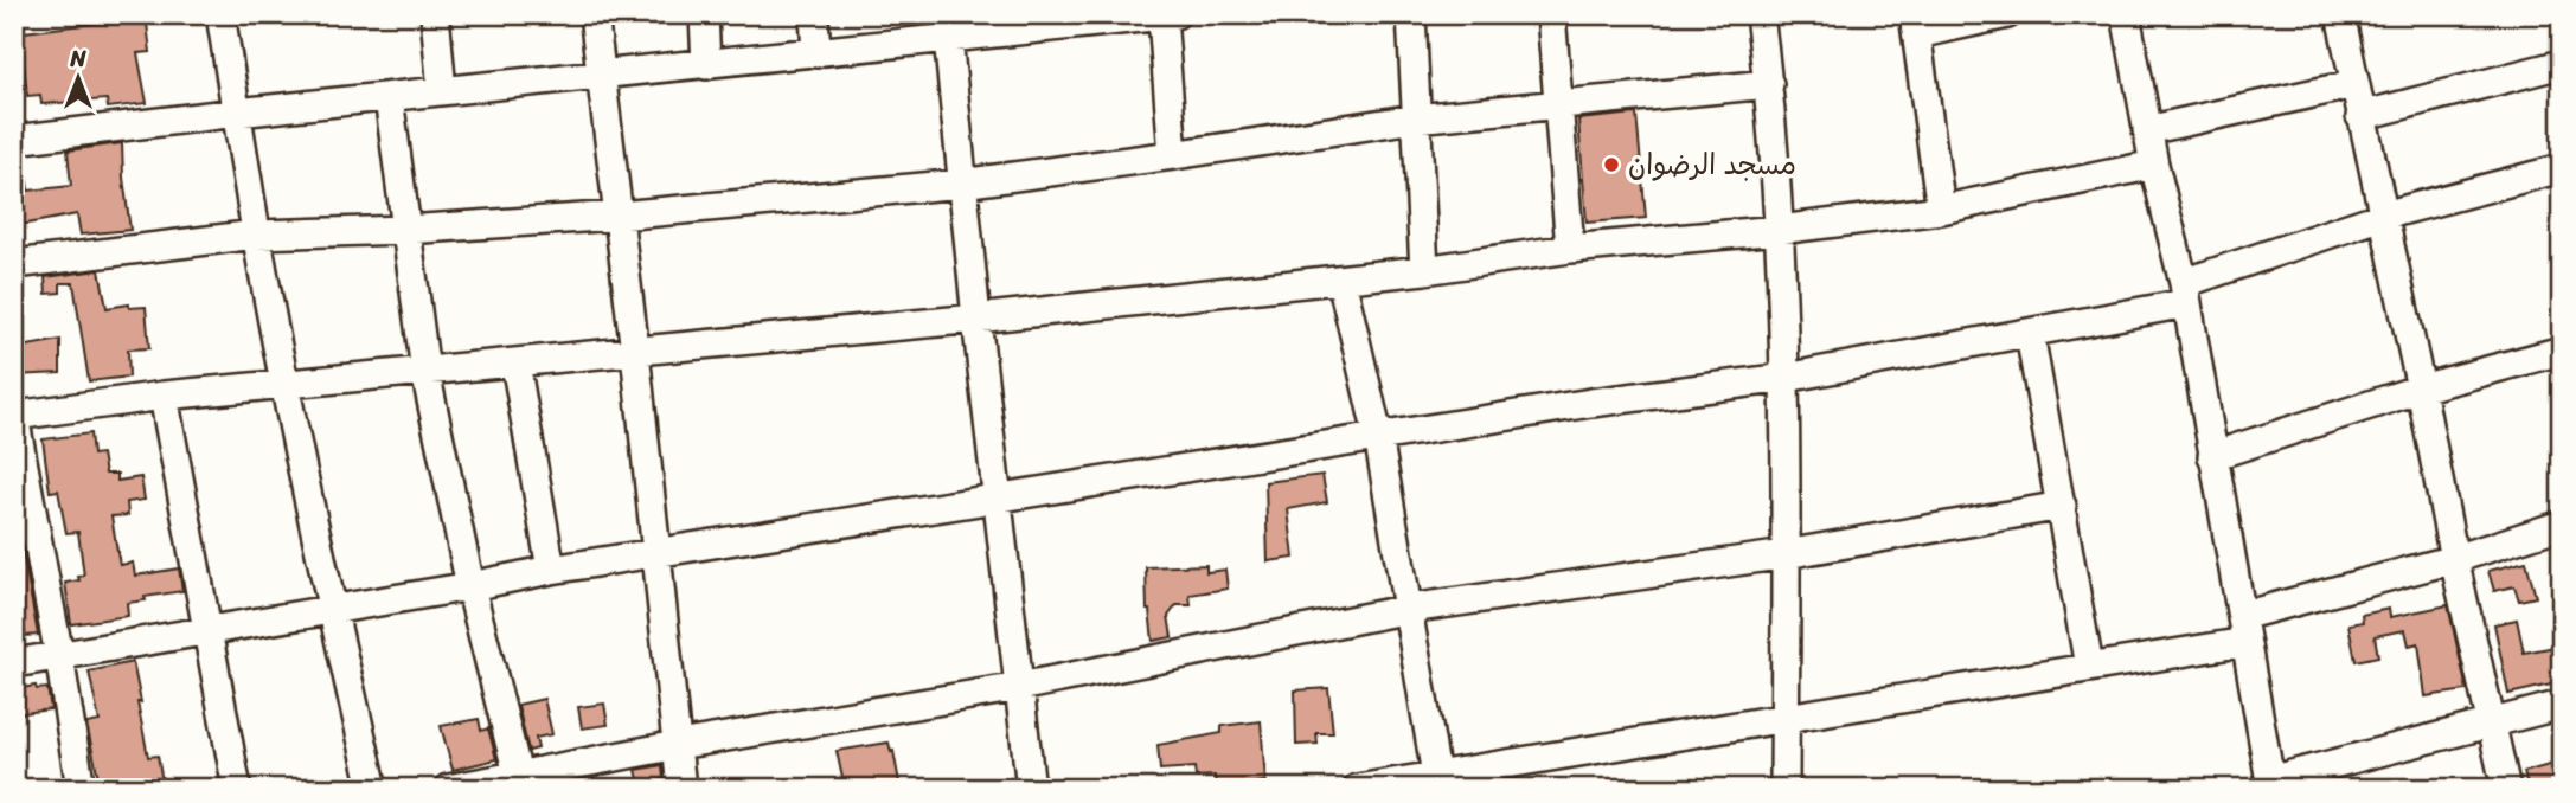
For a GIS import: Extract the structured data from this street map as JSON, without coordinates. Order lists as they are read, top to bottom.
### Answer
{
  "places": ["مسجد الرضوان"],
  "north": "top"
}
